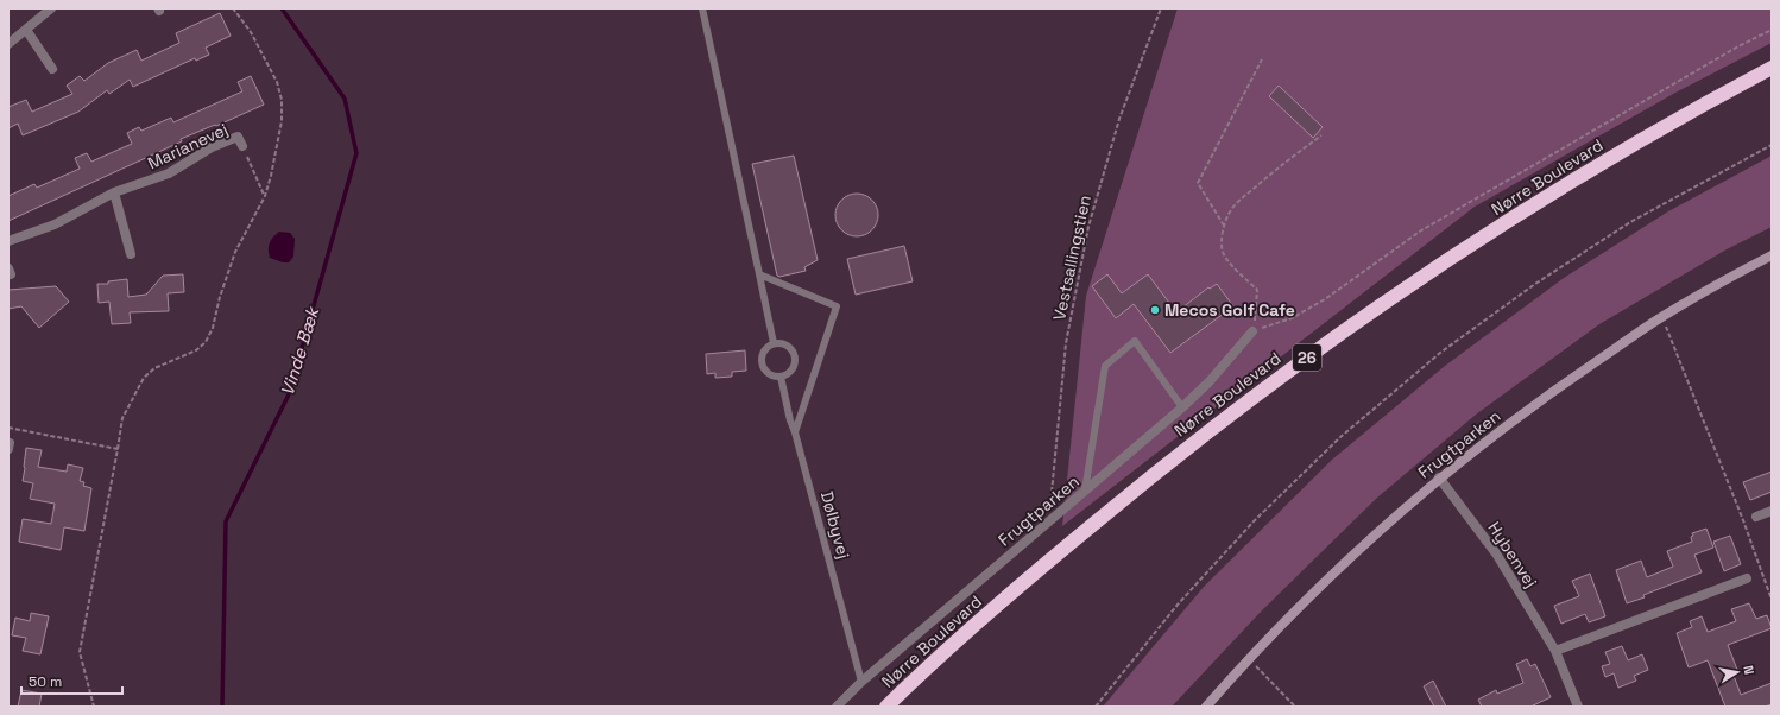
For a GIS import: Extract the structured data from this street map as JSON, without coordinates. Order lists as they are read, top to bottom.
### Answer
{
  "streets": {
    "highway": ["Nørre Boulevard", "26"],
    "street": ["Marianevej", "Frugtparken", "Hybenvej"],
    "lane": ["Dølbyvej"],
    "path": ["Vestsallingstien"]
  },
  "crossings": [
    ["Vestsallingstien", "Frugtparken"],
    ["Frugtparken", "Dølbyvej"],
    ["Frugtparken", "Hybenvej"]
  ],
  "water": ["Vinde Bæk"],
  "places": ["Mecos Golf Cafe"],
  "scale_bar": "50 m",
  "north": "right"
}
